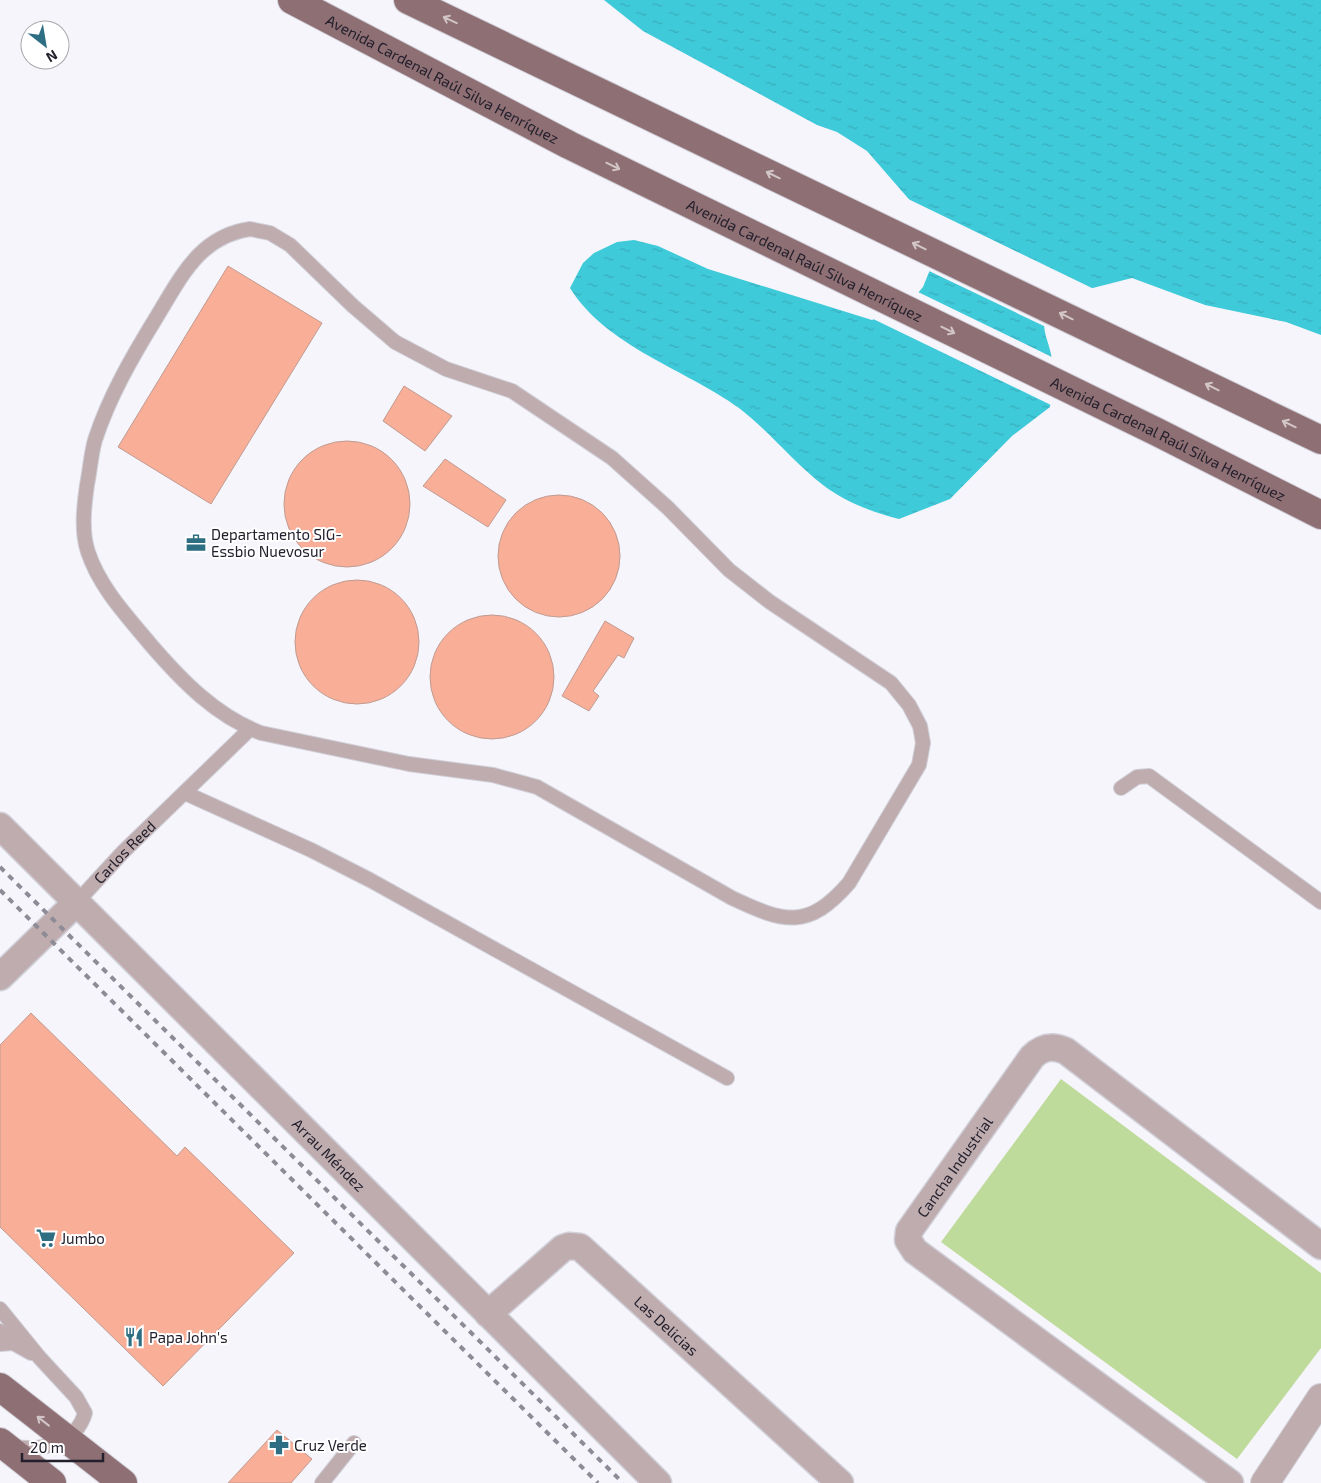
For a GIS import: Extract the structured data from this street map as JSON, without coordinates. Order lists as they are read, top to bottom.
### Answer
{
  "streets": {
    "main road": ["Avenida Cardenal Raúl Silva Henríquez"],
    "street": [
      "Carlos Reed",
      "Arrau Méndez",
      "Cancha Industrial",
      "Las Delicias"
    ]
  },
  "crossings": [
    ["Carlos Reed", "Arrau Méndez"],
    ["Arrau Méndez", "Las Delicias"]
  ],
  "places": {
    "office": ["Departamento SIG- Essbio Nuevosur"],
    "supermarket": ["Jumbo"],
    "restaurant": ["Papa John's"],
    "pharmacy": ["Cruz Verde"]
  },
  "scale_bar": "20 m",
  "north": "bottom right"
}
